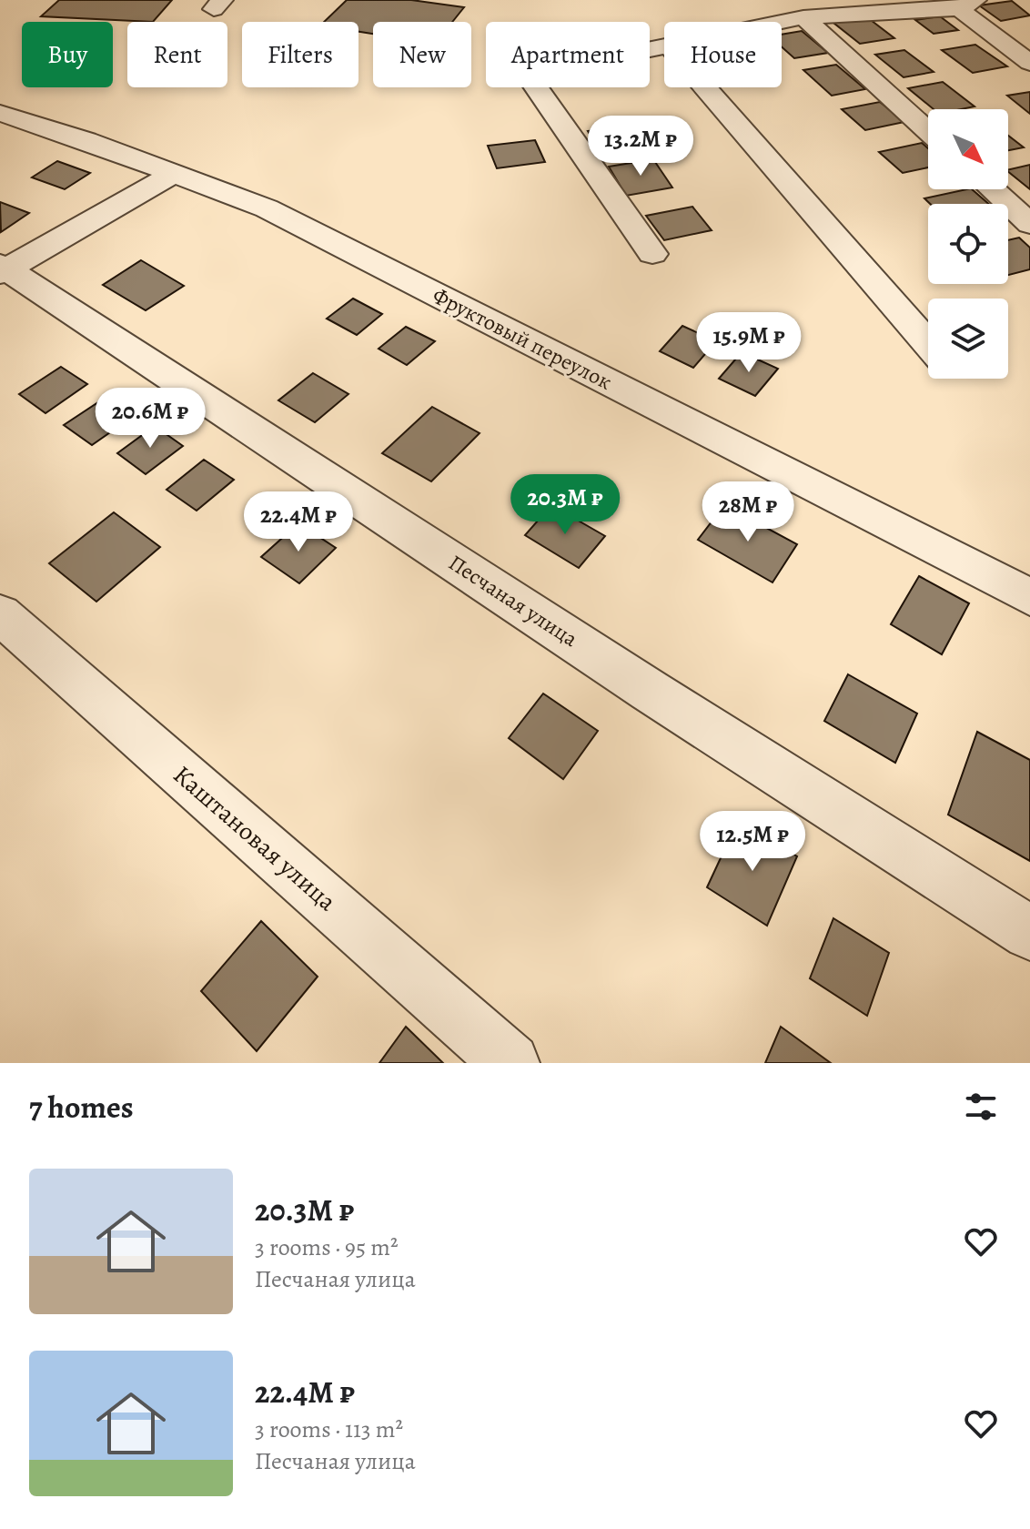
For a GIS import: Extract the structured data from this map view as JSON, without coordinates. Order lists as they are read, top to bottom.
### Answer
{
  "streets": {
    "street": ["Фруктовый переулок", "Песчаная улица", "Каштановая улица"]
  },
  "north": "bottom right",
  "page": {
    "chip": [
      "Buy",
      "Rent",
      "Filters",
      "New",
      "Apartment",
      "House"
    ],
    "price": [
      "13.2M ₽",
      "15.9M ₽",
      "20.6M ₽",
      "20.3M ₽",
      "28M ₽",
      "22.4M ₽",
      "12.5M ₽"
    ],
    "heading": "7 homes",
    "list": [
      {
        "name": "20.3M ₽",
        "note": "3 rooms · 95 m² · Песчаная улица"
      },
      {
        "name": "22.4M ₽",
        "note": "3 rooms · 113 m² · Песчаная улица"
      }
    ]
  }
}
